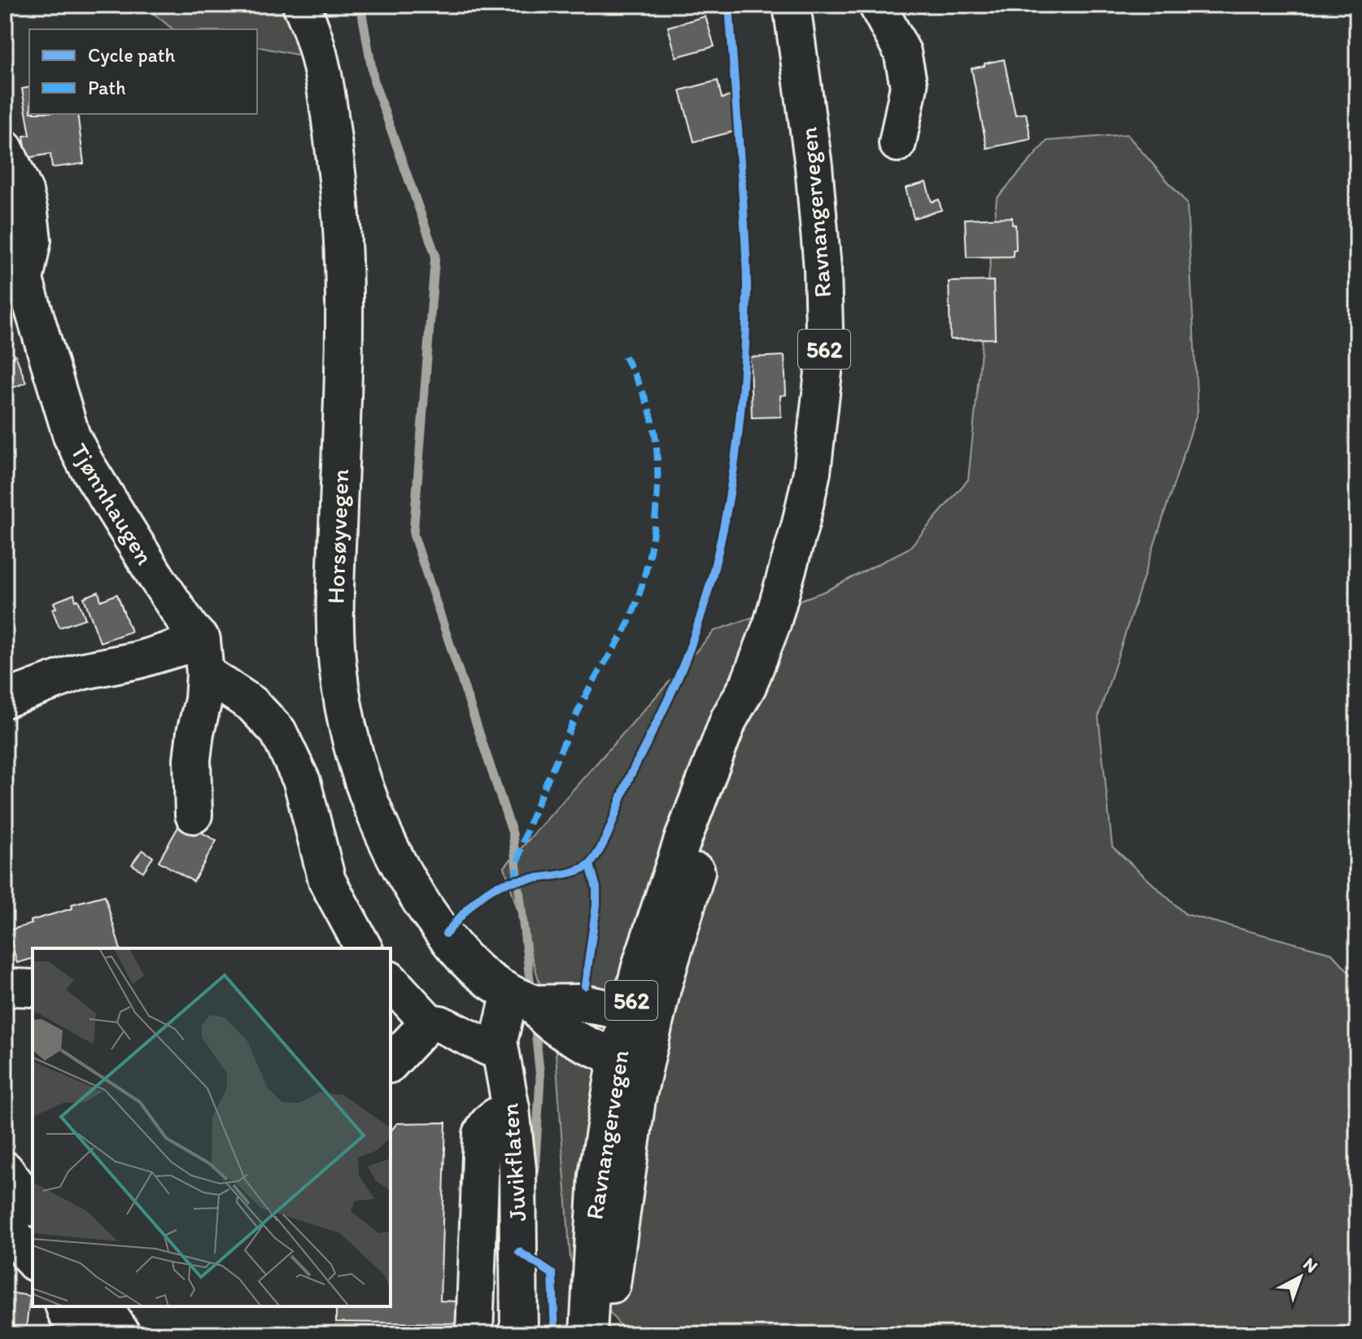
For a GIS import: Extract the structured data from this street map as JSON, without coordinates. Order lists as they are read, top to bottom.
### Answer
{
  "streets": {
    "main road": [
      "Ravnangervegen",
      "562",
      "Tjønnhaugen",
      "Horsøyvegen",
      "Juvikflaten"
    ]
  },
  "crossings": [
    ["Ravnangervegen", "Horsøyvegen"],
    ["Horsøyvegen", "Juvikflaten"]
  ],
  "legend": ["Cycle path", "Path"],
  "north": "top right"
}
